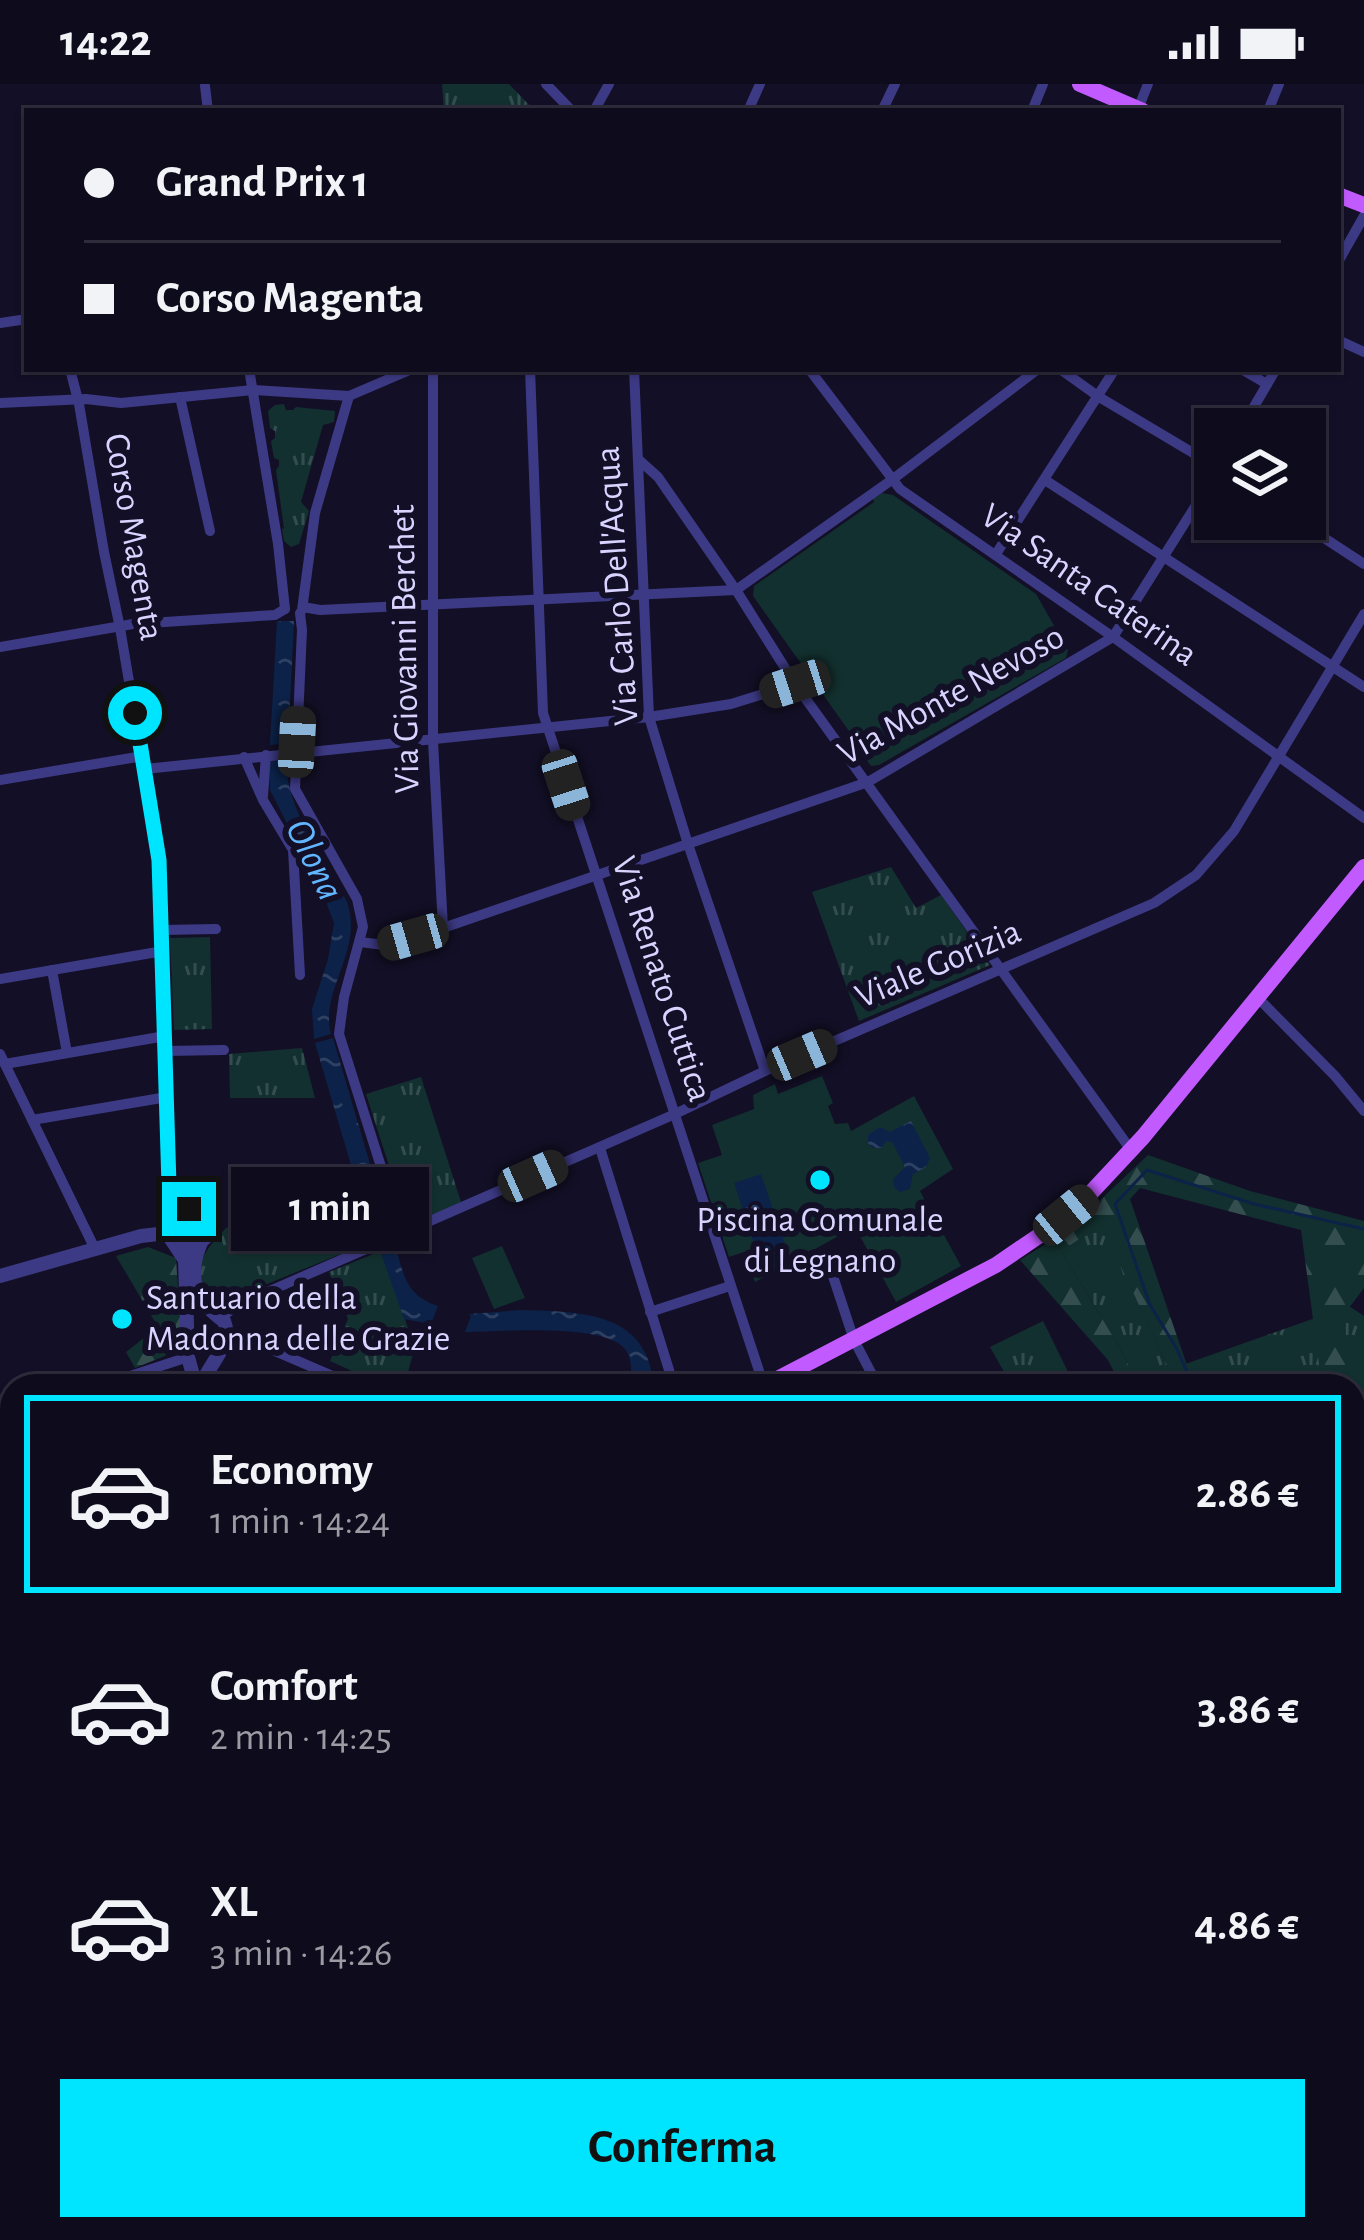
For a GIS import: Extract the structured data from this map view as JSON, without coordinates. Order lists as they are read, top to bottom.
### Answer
{
  "streets": {
    "street": [
      "Corso Magenta",
      "Via Santa Caterina",
      "Via Carlo Dell'Acqua",
      "Via Giovanni Berchet",
      "Via Monte Nevoso",
      "Viale Gorizia",
      "Via Renato Cuttica"
    ]
  },
  "crossings": [
    ["Via Santa Caterina", "Via Monte Nevoso"],
    ["Via Santa Caterina", "Viale Gorizia"],
    ["Via Carlo Dell'Acqua", "Via Monte Nevoso"],
    ["Via Carlo Dell'Acqua", "Viale Gorizia"],
    ["Via Giovanni Berchet", "Via Monte Nevoso"],
    ["Via Monte Nevoso", "Via Renato Cuttica"],
    ["Viale Gorizia", "Via Renato Cuttica"]
  ],
  "water": ["Olona"],
  "places": ["Piscina Comunale di Legnano", "Santuario della Madonna delle Grazie"],
  "page": {
    "status": "14:22",
    "banner": ["Grand Prix 1", "Corso Magenta"],
    "bubble": "1 min",
    "list": [
      {
        "name": "Economy",
        "note": "1 min · 14:24",
        "value": "2.86 €"
      },
      {
        "name": "Comfort",
        "note": "2 min · 14:25",
        "value": "3.86 €"
      },
      {
        "name": "XL",
        "note": "3 min · 14:26",
        "value": "4.86 €"
      }
    ],
    "buttons": "Conferma"
  }
}
